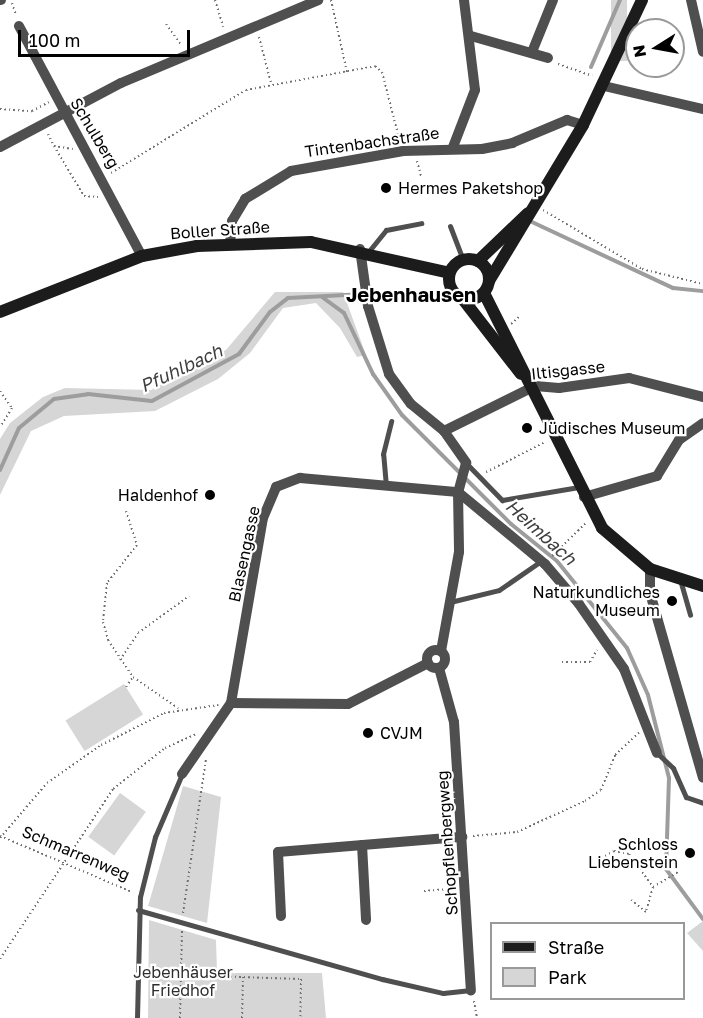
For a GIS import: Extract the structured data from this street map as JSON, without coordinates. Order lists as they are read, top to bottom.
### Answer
{
  "streets": {
    "main road": ["Boller Straße"],
    "street": [
      "Schulberg",
      "Tintenbachstraße",
      "Iltisgasse",
      "Blasengasse",
      "Schopflenbergweg"
    ],
    "path": ["Schmarrenweg"]
  },
  "crossings": [
    ["Schulberg", "Boller Straße"],
    ["Tintenbachstraße", "Boller Straße"]
  ],
  "districts": ["Jebenhausen"],
  "water": ["Pfuhlbach", "Heimbach"],
  "parks": ["Jebenhäuser Friedhof"],
  "places": [
    "Hermes Paketshop",
    "Jüdisches Museum",
    "Haldenhof",
    "Naturkundliches Museum",
    "CVJM",
    "Schloss Liebenstein"
  ],
  "legend": ["Straße", "Park"],
  "scale_bar": "100 m",
  "north": "left"
}
